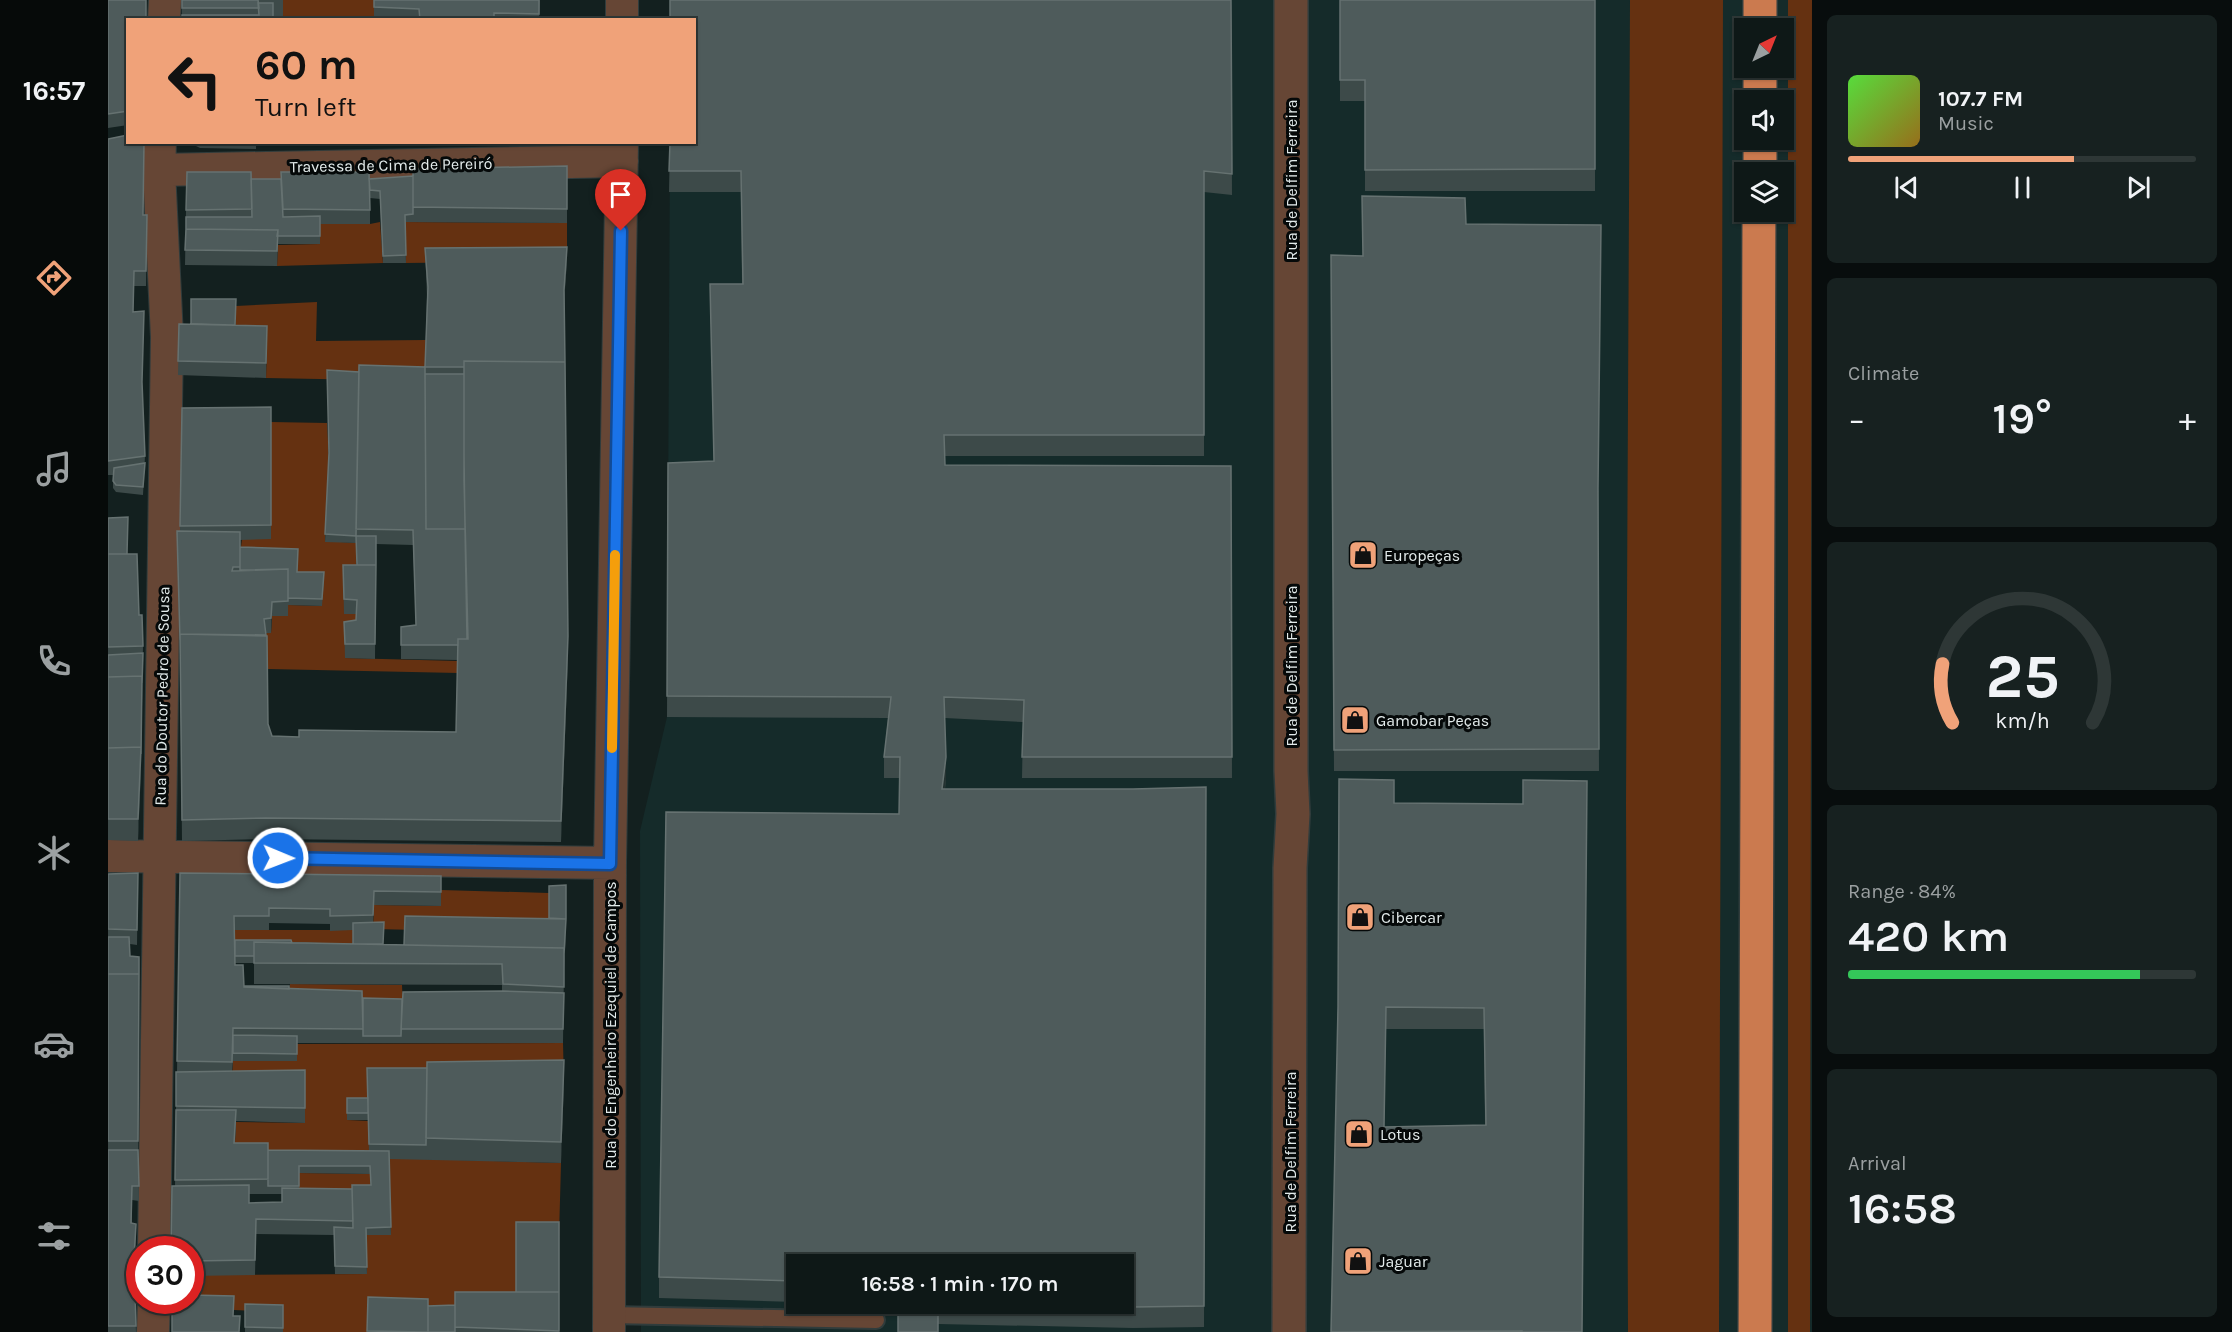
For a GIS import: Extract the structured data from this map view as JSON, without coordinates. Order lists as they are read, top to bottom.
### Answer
{
  "streets": {
    "street": [
      "Travessa de Cima de Pereiró",
      "Rua de Delfim Ferreira",
      "Rua do Doutor Pedro de Sousa",
      "Rua do Engenheiro Ezequiel de Campos"
    ]
  },
  "crossings": [
    ["Travessa de Cima de Pereiró", "Rua do Doutor Pedro de Sousa"],
    ["Travessa de Cima de Pereiró", "Rua do Engenheiro Ezequiel de Campos"]
  ],
  "places": {
    "shop": [
      "Europeças",
      "Gamobar Peças",
      "Cibercar",
      "Lotus",
      "Jaguar"
    ]
  },
  "north": "top right",
  "page": {
    "tabs": "16:57",
    "turn": ["60 m", "Turn left"],
    "song": ["107.7 FM", "Music"],
    "tile": [
      "Climate",
      ["Range · 84%", "420 km"],
      ["Arrival", "16:58"]
    ],
    "heat": ["−", "19°", "+"],
    "limit": "30",
    "trip": "16:58 · 1 min · 170 m",
    "gauge": ["25", "km/h"]
  }
}
